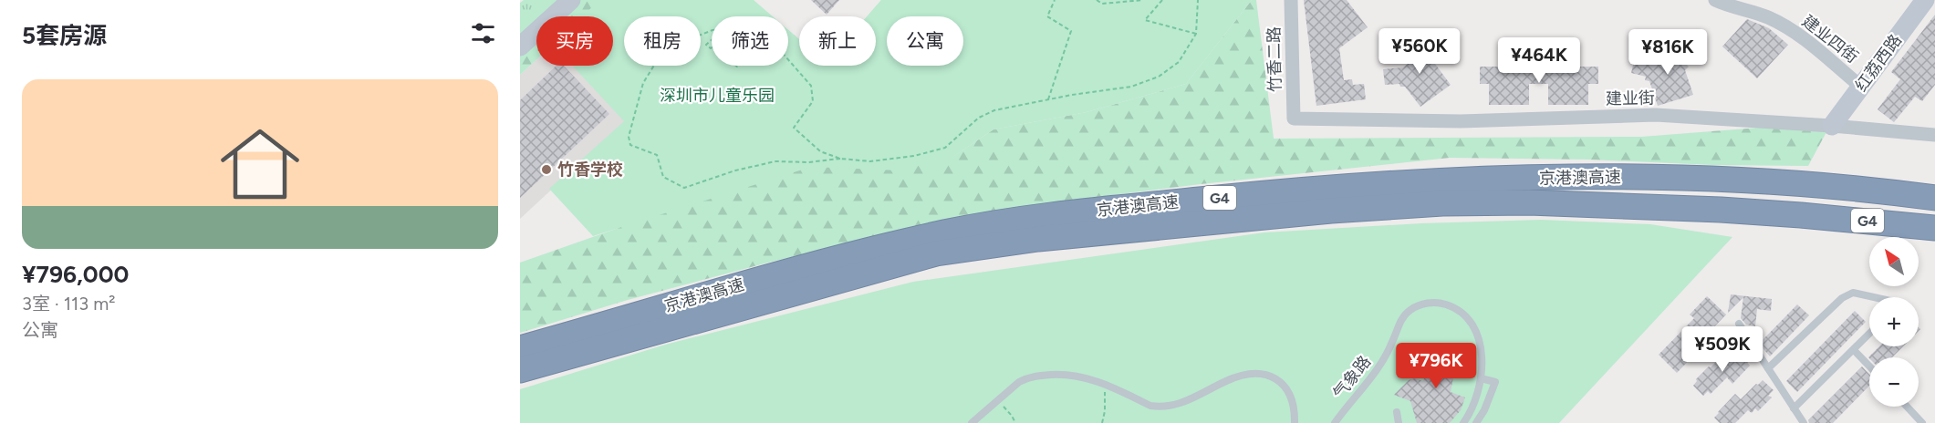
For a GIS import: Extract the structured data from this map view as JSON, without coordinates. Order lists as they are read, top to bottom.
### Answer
{
  "streets": {
    "highway": ["京港澳高速", "G4"],
    "main road": ["红荔西路"],
    "street": ["建业四街", "竹香二路", "建业街"],
    "lane": ["气象路"]
  },
  "crossings": [
    ["建业四街", "红荔西路"],
    ["竹香二路", "建业街"],
    ["红荔西路", "建业街"]
  ],
  "parks": ["深圳市儿童乐园"],
  "places": ["竹香学校"],
  "north": "top left",
  "page": {
    "heading": "5套房源",
    "chip": [
      "买房",
      "租房",
      "筛选",
      "新上",
      "公寓"
    ],
    "price": [
      "¥560K",
      "¥816K",
      "¥464K",
      "¥509K",
      "¥796K"
    ],
    "list": [
      {
        "name": "¥796,000",
        "note": "3室 · 113 m² · 公寓"
      }
    ],
    "map_buttons": ["+", "−"]
  }
}
